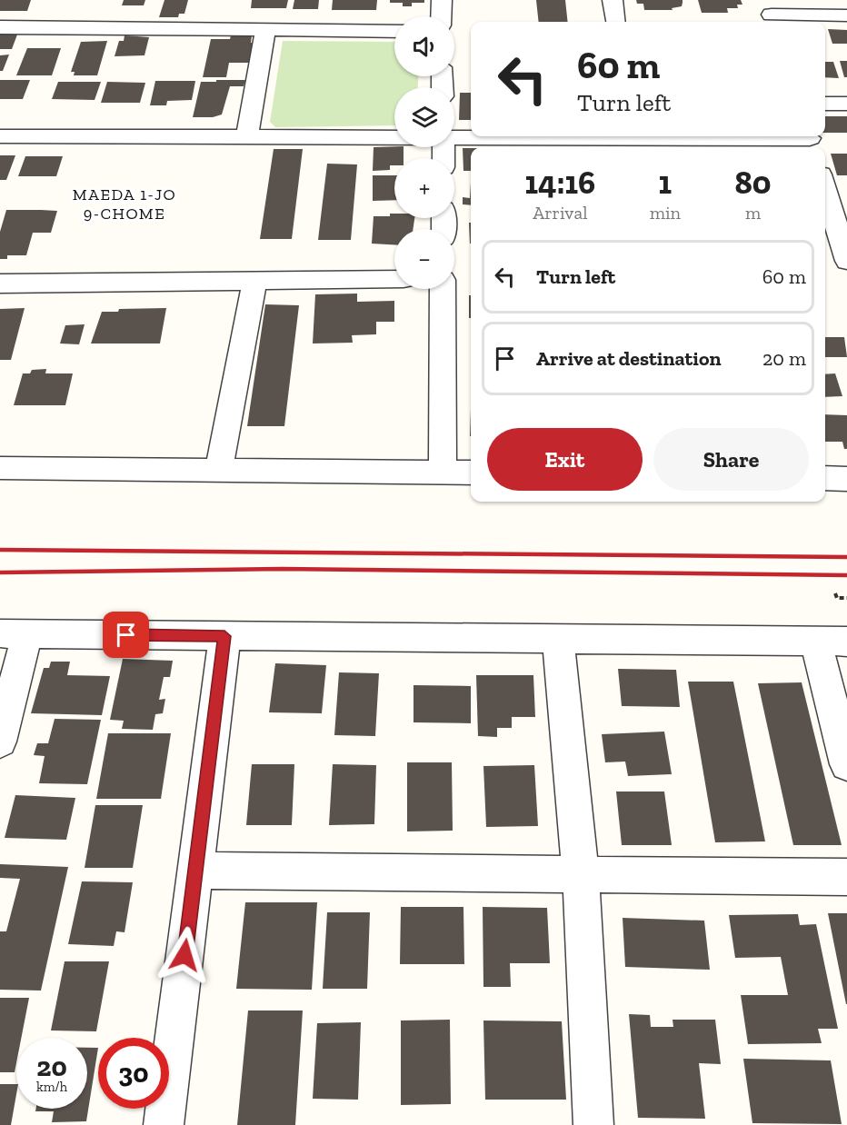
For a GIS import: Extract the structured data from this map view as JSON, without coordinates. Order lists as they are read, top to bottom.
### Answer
{
  "districts": ["MAEDA 1-JO 9-CHOME"],
  "page": {
    "map_buttons": ["+", "−"],
    "turn": ["60 m", "Turn left"],
    "eta": [
      "14:16",
      "Arrival",
      "1",
      "min",
      "80",
      "m"
    ],
    "list": [
      {
        "name": "Turn left",
        "value": "60 m"
      },
      {
        "name": "Arrive at destination",
        "value": "20 m"
      }
    ],
    "buttons": ["Exit", "Share"],
    "speed": "20 km/h",
    "limit": "30"
  }
}
